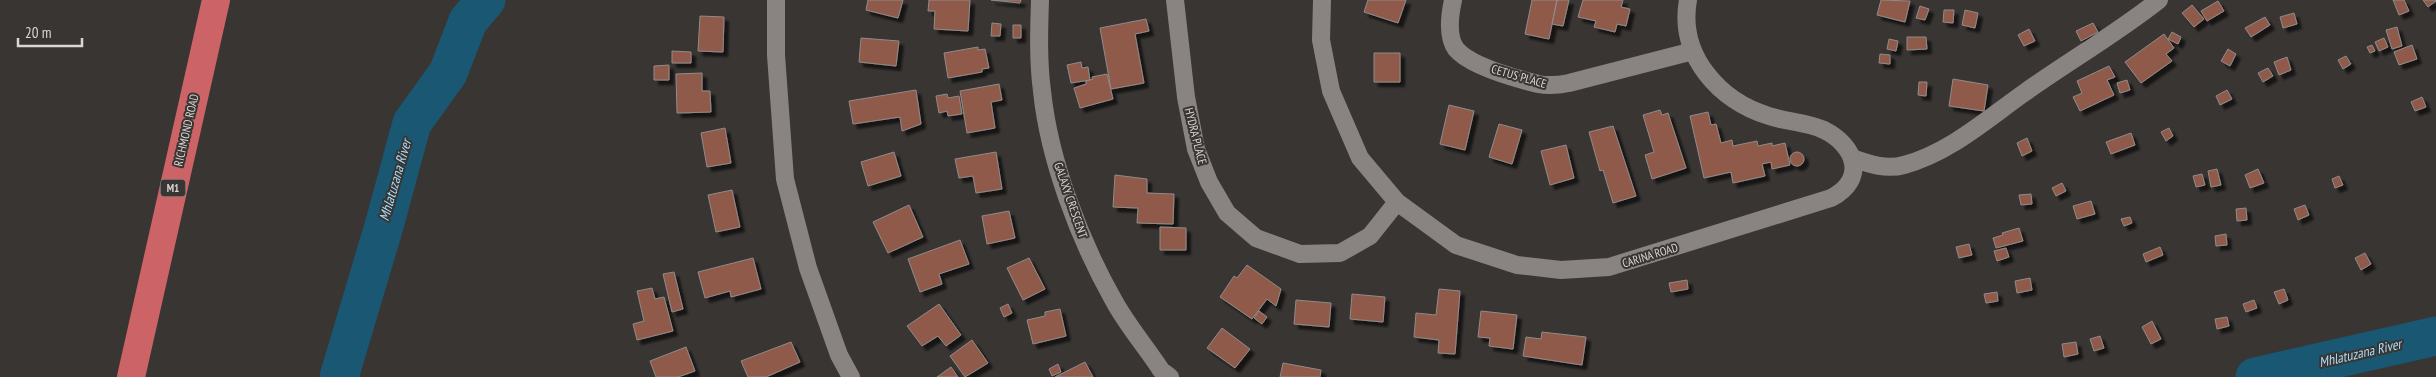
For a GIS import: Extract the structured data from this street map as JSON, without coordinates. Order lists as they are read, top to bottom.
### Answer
{
  "streets": {
    "highway": ["RICHMOND ROAD", "M1"],
    "street": [
      "CETUS PLACE",
      "HYDRA PLACE",
      "GALAXY CRESCENT",
      "CARINA ROAD"
    ]
  },
  "crossings": [
    ["HYDRA PLACE", "CARINA ROAD"]
  ],
  "water": ["Mhlatuzana River"],
  "scale_bar": "20 m"
}
